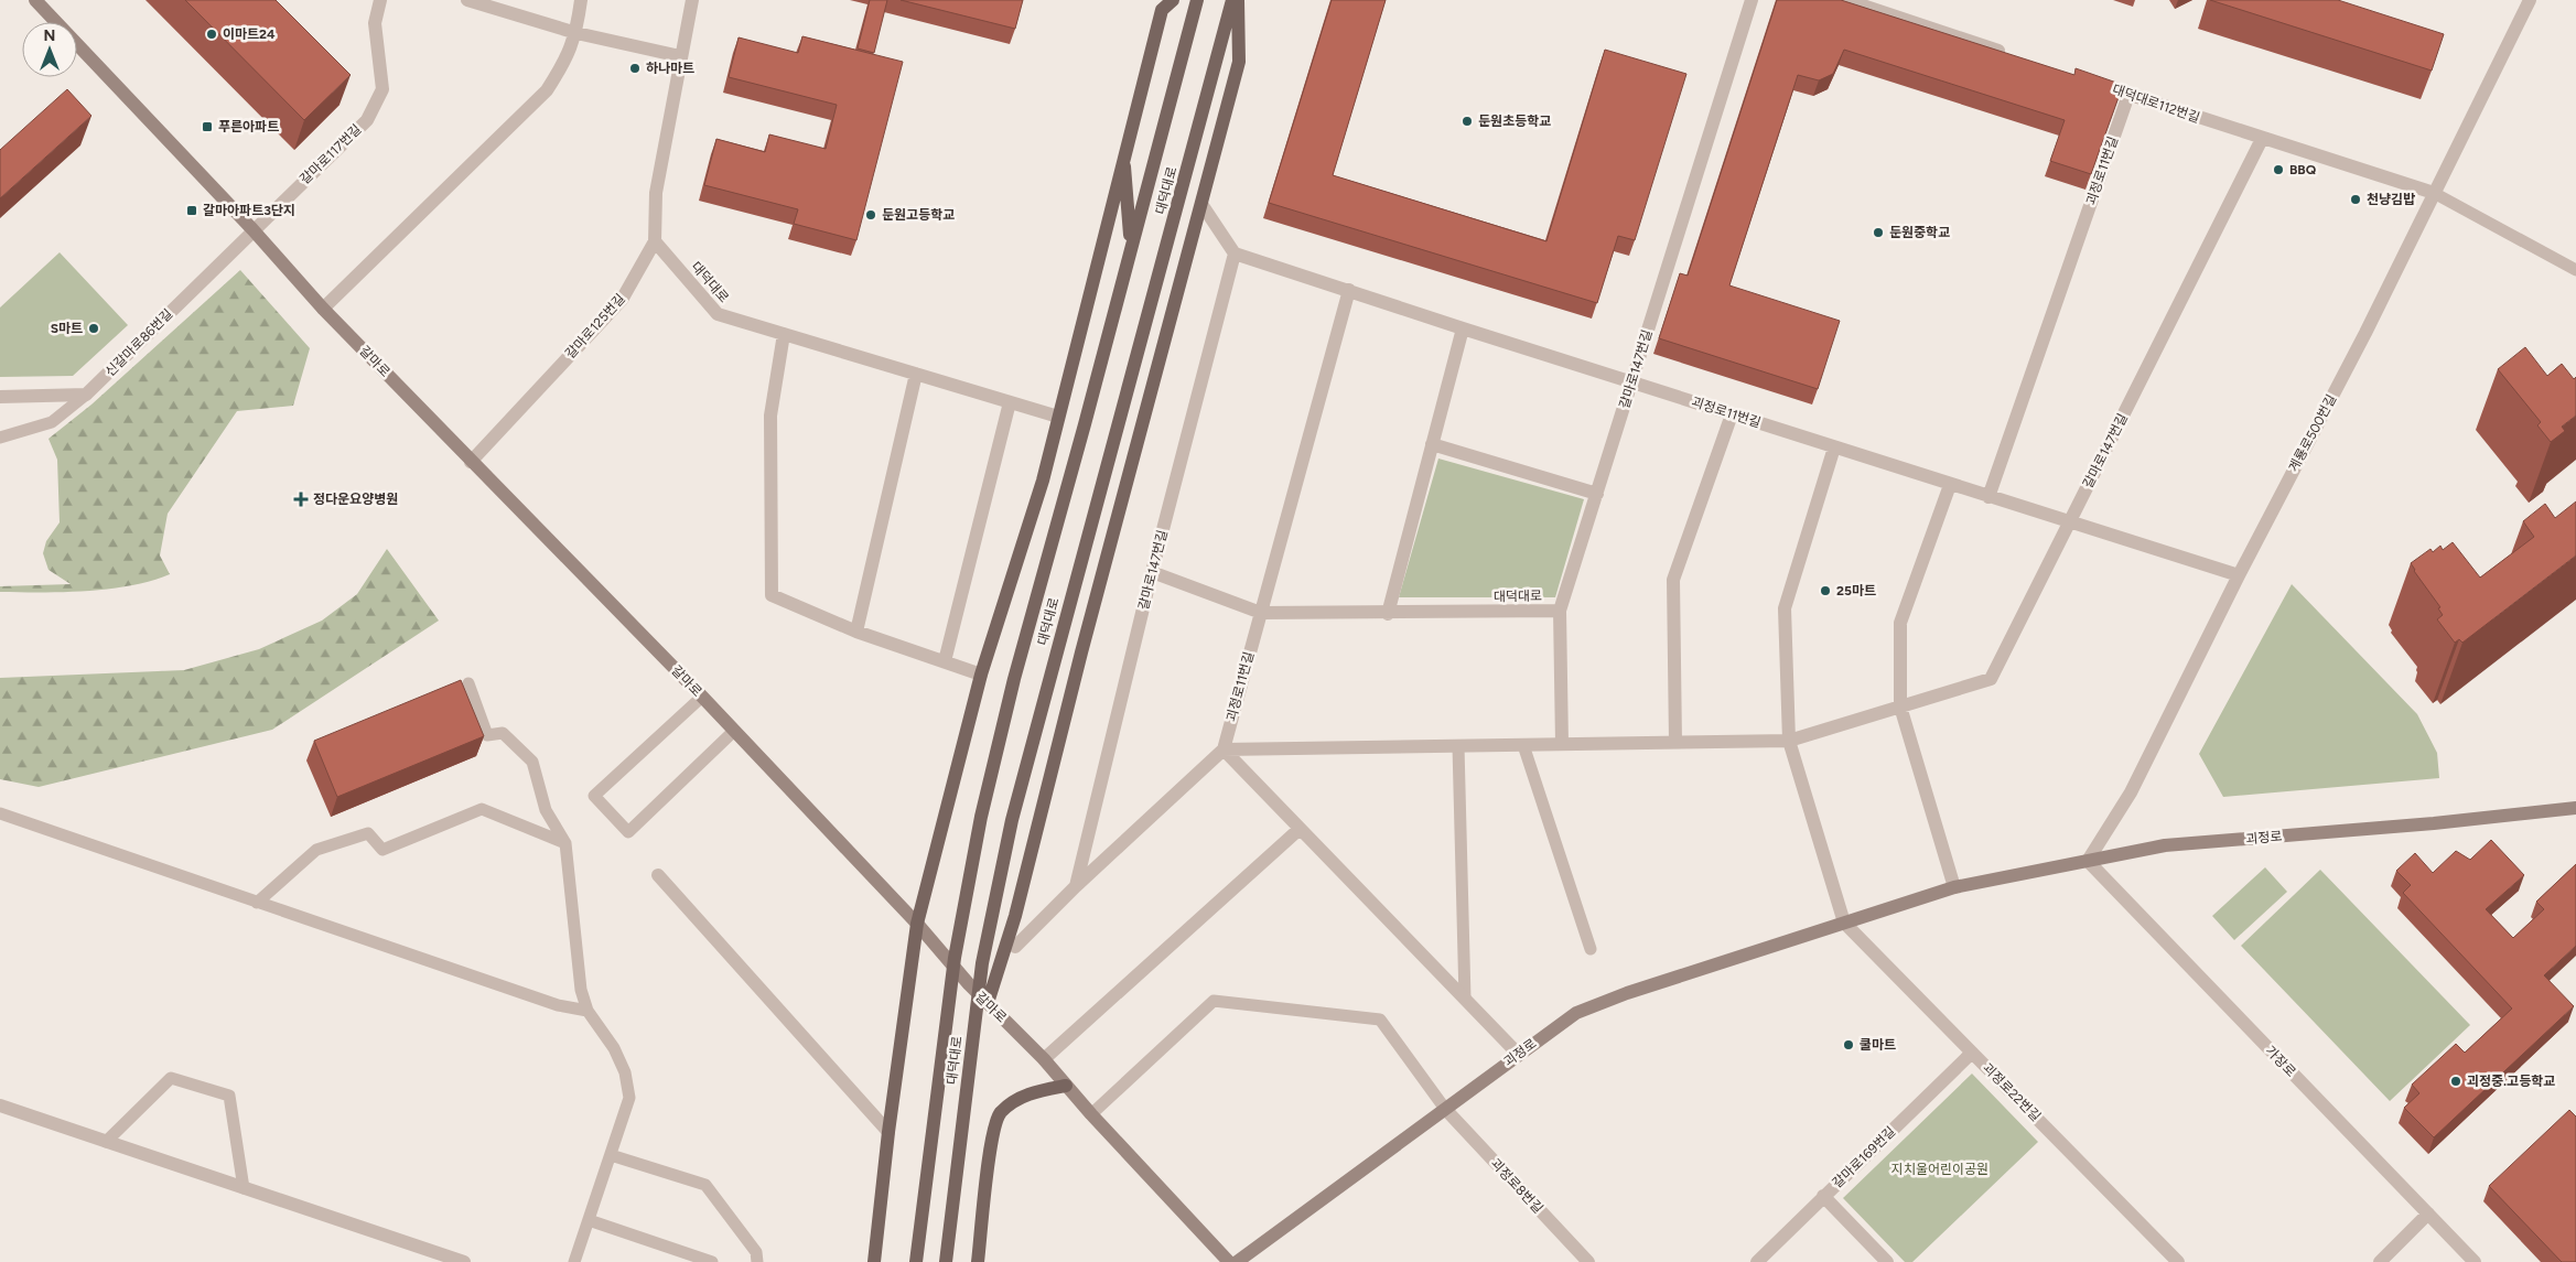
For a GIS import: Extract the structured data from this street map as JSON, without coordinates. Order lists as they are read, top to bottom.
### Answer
{
  "streets": {
    "main road": ["대덕대로", "갈마로", "괴정로"],
    "street": [
      "대덕대로112번길",
      "갈마로117번길",
      "괴정로11번길",
      "갈마로125번길",
      "신갈마로86번길",
      "갈마로147번길",
      "계룡로500번길",
      "가장로",
      "괴정로22번길",
      "갈마로169번길",
      "괴정로8번길"
    ]
  },
  "crossings": [
    ["대덕대로112번길", "괴정로11번길"],
    ["대덕대로112번길", "갈마로147번길"],
    ["대덕대로112번길", "계룡로500번길"],
    ["갈마로117번길", "신갈마로86번길"],
    ["갈마로117번길", "갈마로"],
    ["괴정로11번길", "대덕대로"],
    ["괴정로11번길", "갈마로147번길"],
    ["괴정로11번길", "계룡로500번길"],
    ["대덕대로", "갈마로125번길"],
    ["대덕대로", "갈마로147번길"],
    ["갈마로125번길", "갈마로"],
    ["신갈마로86번길", "갈마로"],
    ["계룡로500번길", "괴정로"],
    ["계룡로500번길", "가장로"],
    ["괴정로", "가장로"],
    ["괴정로", "괴정로22번길"],
    ["괴정로", "괴정로8번길"],
    ["괴정로22번길", "갈마로169번길"]
  ],
  "parks": ["지치울어린이공원"],
  "places": {
    "other": [
      "이마트24",
      "하나마트",
      "둔원초등학교",
      "BBQ",
      "천냥김밥",
      "둔원고등학교",
      "둔원중학교",
      "S마트",
      "25마트",
      "쿨마트",
      "괴정중.고등학교"
    ],
    "transit": ["푸른아파트", "갈마아파트3단지"],
    "health": ["정다운요양병원"]
  },
  "north": "top"
}
